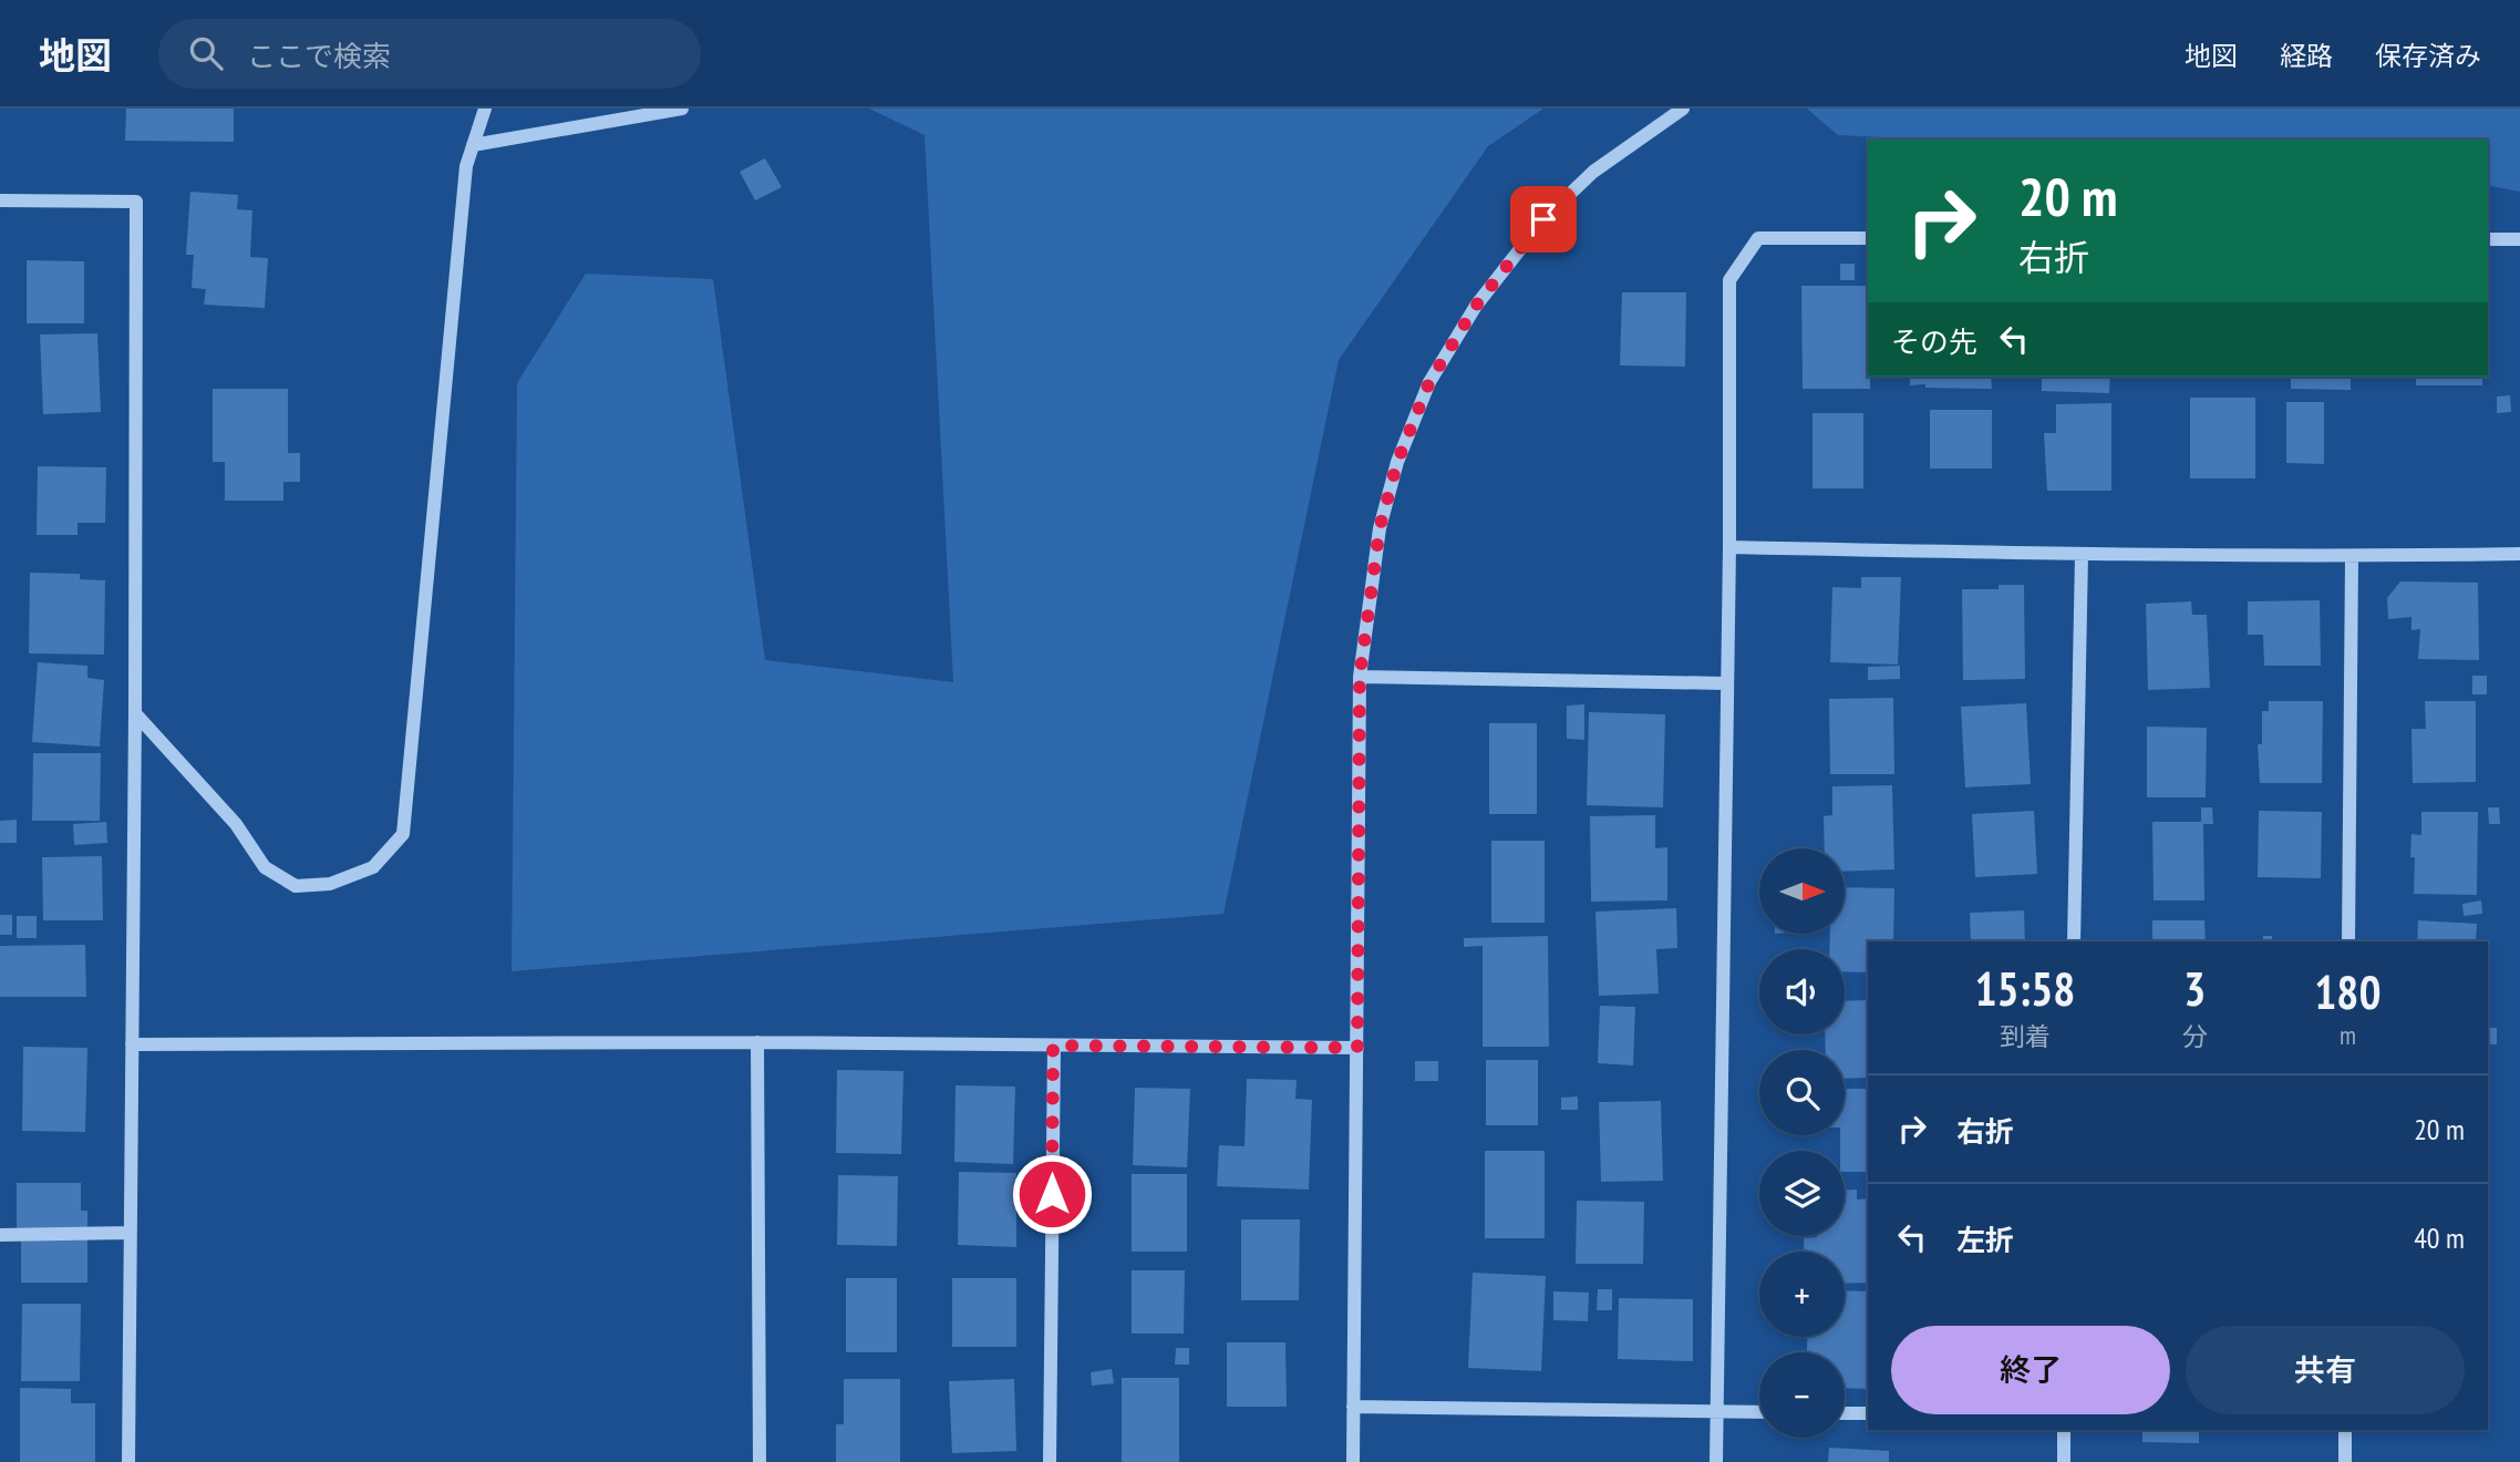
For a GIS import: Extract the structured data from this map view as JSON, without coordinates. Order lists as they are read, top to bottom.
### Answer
{
  "north": "right",
  "page": {
    "header": "地図",
    "search": "ここで検索",
    "nav": ["地図", "経路", "保存済み"],
    "turn": ["20 m", "右折"],
    "then": "その先",
    "map_buttons": ["+", "−"],
    "eta": [
      "15:58",
      "到着",
      "3",
      "分",
      "180",
      "m"
    ],
    "list": [
      {
        "name": "右折",
        "value": "20 m"
      },
      {
        "name": "左折",
        "value": "40 m"
      }
    ],
    "buttons": ["終了", "共有"]
  }
}
